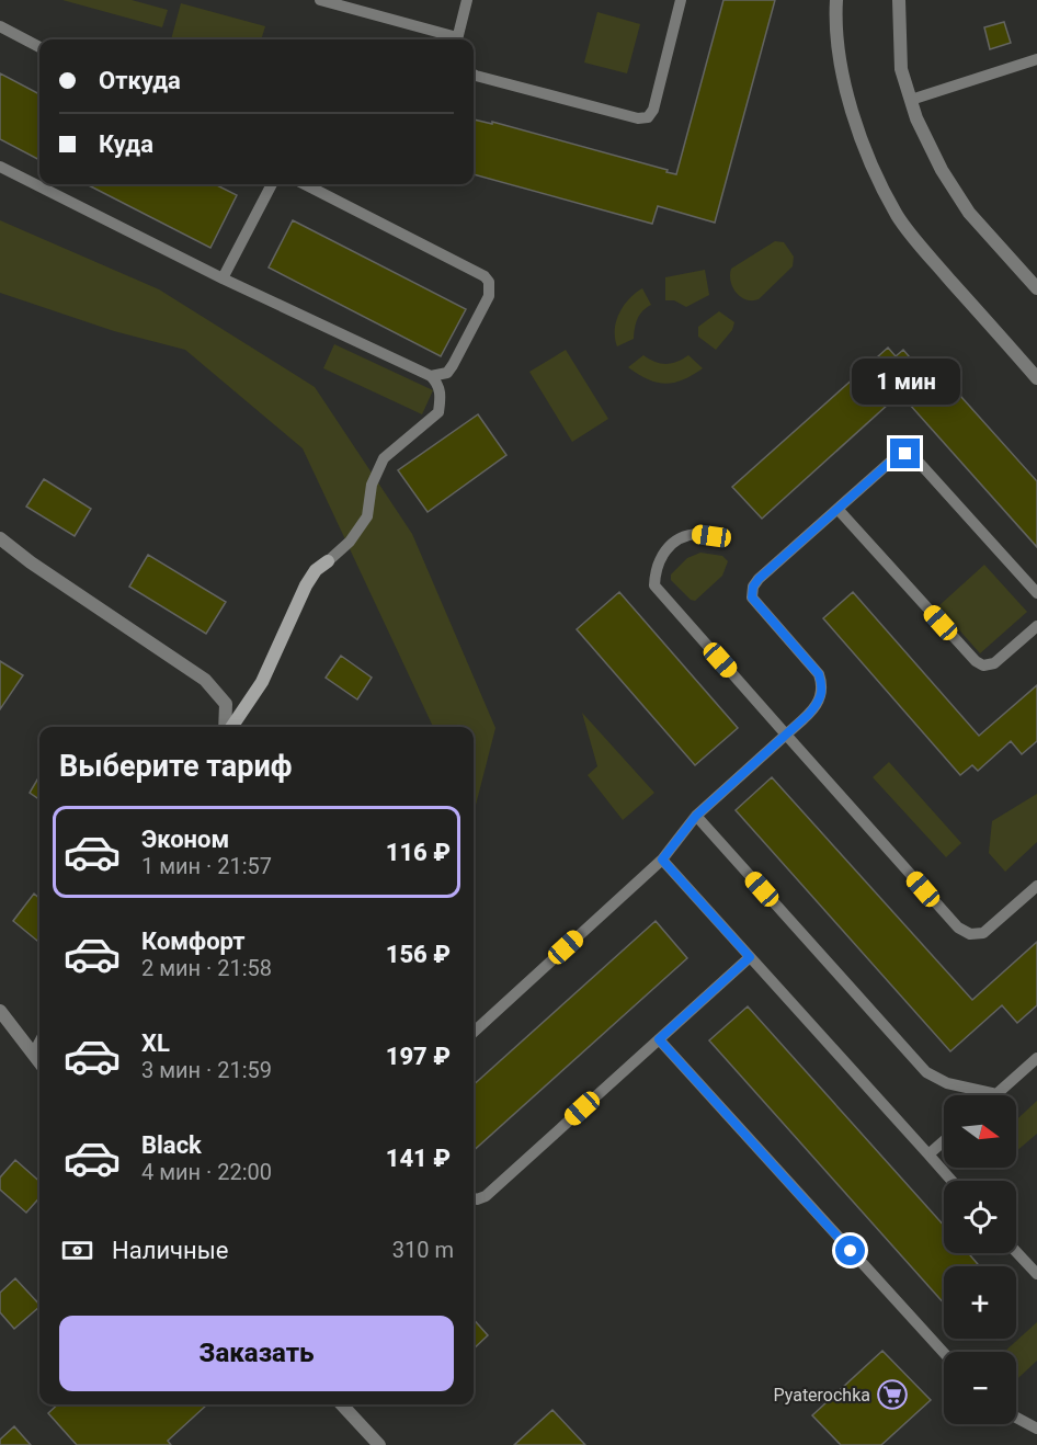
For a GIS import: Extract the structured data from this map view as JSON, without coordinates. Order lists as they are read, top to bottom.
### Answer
{
  "places": {
    "supermarket": ["Pyaterochka"]
  },
  "north": "right",
  "page": {
    "banner": ["Откуда", "Куда"],
    "bubble": "1 мин",
    "heading": "Выберите тариф",
    "list": [
      {
        "name": "Эконом",
        "note": "1 мин · 21:57",
        "value": "116 ₽"
      },
      {
        "name": "Комфорт",
        "note": "2 мин · 21:58",
        "value": "156 ₽"
      },
      {
        "name": "XL",
        "note": "3 мин · 21:59",
        "value": "197 ₽"
      },
      {
        "name": "Black",
        "note": "4 мин · 22:00",
        "value": "141 ₽"
      }
    ],
    "map_buttons": ["+", "−"],
    "pay": ["Наличные", "310 m"],
    "buttons": "Заказать"
  }
}
